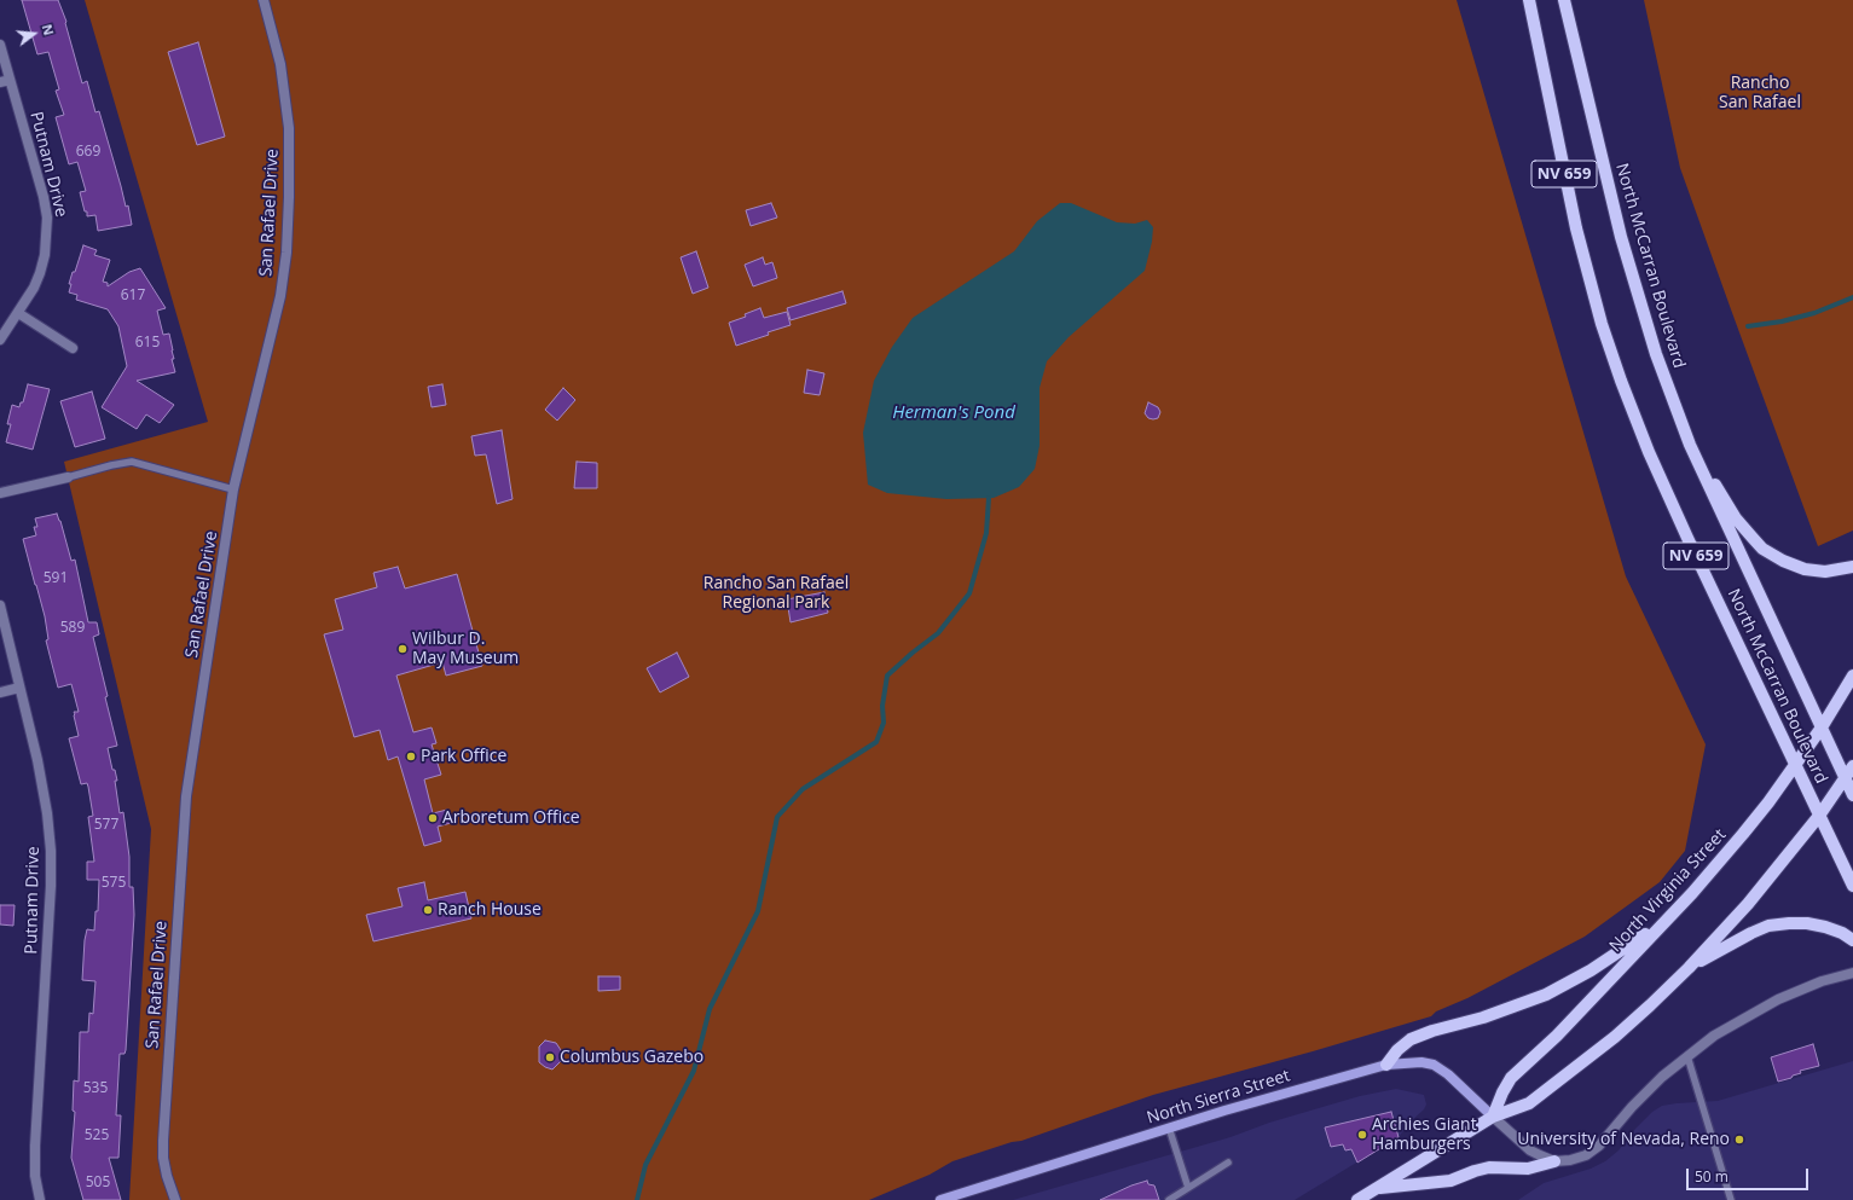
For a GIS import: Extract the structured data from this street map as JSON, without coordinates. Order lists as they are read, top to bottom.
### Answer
{
  "streets": {
    "main road": [
      "NV 659",
      "North McCarran Boulevard",
      "North Virginia Street",
      "North Sierra Street"
    ],
    "street": ["Putnam Drive", "San Rafael Drive"]
  },
  "crossings": [
    ["North McCarran Boulevard", "North Virginia Street"],
    ["North Virginia Street", "North Sierra Street"]
  ],
  "water": ["Herman's Pond"],
  "parks": ["Rancho San Rafael", "Rancho San Rafael Regional Park"],
  "places": [
    "Wilbur D. May Museum",
    "Park Office",
    "Arboretum Office",
    "Ranch House",
    "Columbus Gazebo",
    "Archies Giant Hamburgers",
    "University of Nevada, Reno"
  ],
  "house_numbers": [
    "669",
    "617",
    "615",
    "591",
    "589",
    "577",
    "575",
    "535",
    "525",
    "505"
  ],
  "scale_bar": "50 m",
  "north": "right"
}
